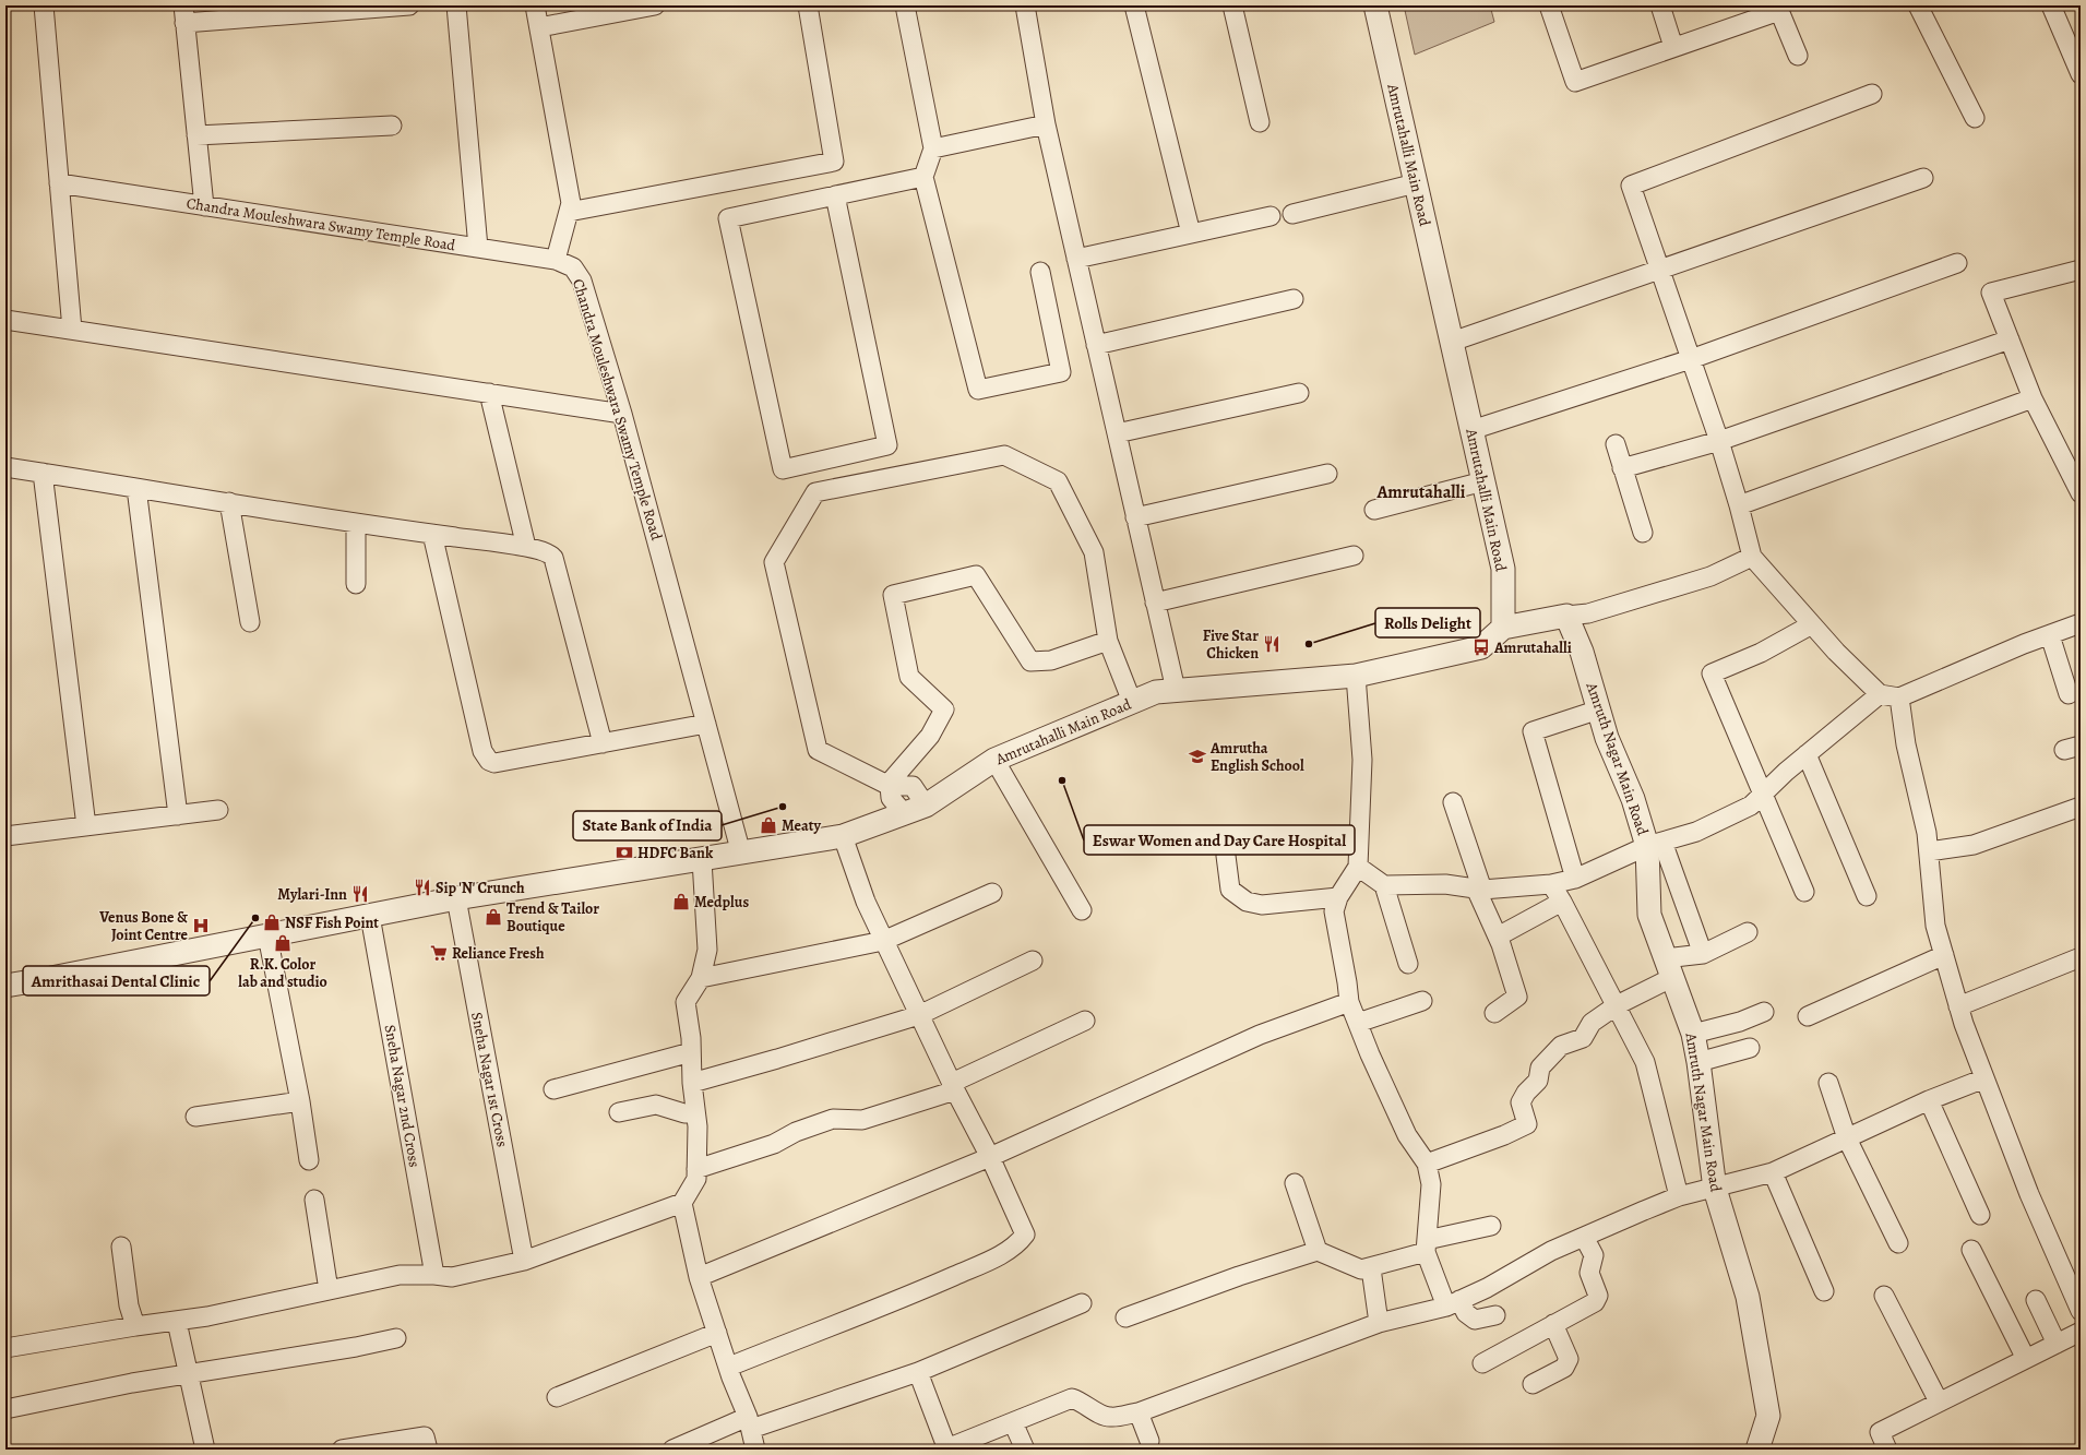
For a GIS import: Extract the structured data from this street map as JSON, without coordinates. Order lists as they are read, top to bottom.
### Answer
{
  "streets": {
    "street": [
      "Amrutahalli Main Road",
      "Chandra Mouleshwara Swamy Temple Road",
      "Amruth Nagar Main Road",
      "Sneha Nagar 1st Cross",
      "Sneha Nagar 2nd Cross"
    ]
  },
  "crossings": [
    ["Amrutahalli Main Road", "Chandra Mouleshwara Swamy Temple Road"],
    ["Amrutahalli Main Road", "Sneha Nagar 1st Cross"],
    ["Amrutahalli Main Road", "Sneha Nagar 2nd Cross"]
  ],
  "districts": ["Amrutahalli"],
  "places": {
    "restaurant": ["Five Star Chicken", "Sip 'N' Crunch", "Mylari-Inn"],
    "other": [
      "Rolls Delight",
      "Eswar Women and Day Care Hospital",
      "State Bank of India",
      "Amrithasai Dental Clinic"
    ],
    "bus stop": ["Amrutahalli"],
    "school or university": ["Amrutha English School"],
    "shop": [
      "Meaty",
      "Medplus",
      "Trend & Tailor Boutique",
      "NSF Fish Point",
      "R.K. Color lab and studio"
    ],
    "bank": ["HDFC Bank"],
    "hospital": ["Venus Bone & Joint Centre"],
    "supermarket": ["Reliance Fresh"]
  }
}
